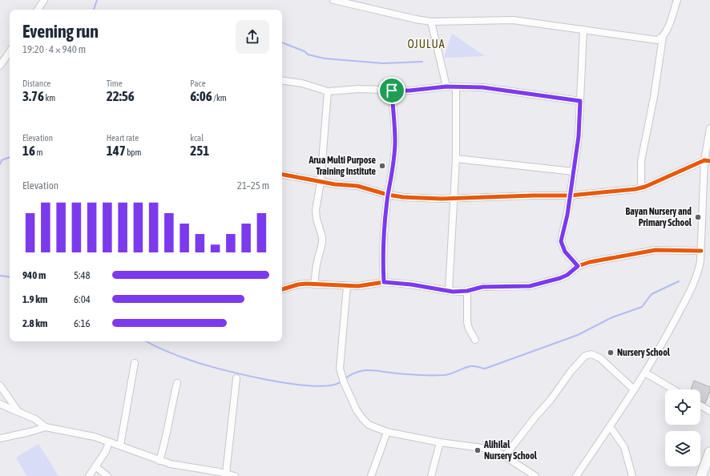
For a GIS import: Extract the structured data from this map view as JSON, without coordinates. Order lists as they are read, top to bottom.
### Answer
{
  "districts": ["OJULUA"],
  "places": [
    "Arua Multi Purpose Training Institute",
    "Bayan Nursery and Primary School",
    "Nursery School",
    "Alihilal Nursery School"
  ],
  "page": {
    "heading": ["Evening run", "19:20 · 4 × 940 m"],
    "stats": [
      ["Distance", "3.76 km"],
      ["Time", "22:56"],
      ["Pace", "6:06 /km"],
      ["Elevation", "16 m"],
      ["Heart rate", "147 bpm"],
      ["kcal", "251"]
    ],
    "chart": ["Elevation", "21–25 m"],
    "list": [
      {
        "name": "940 m",
        "note": "5:48"
      },
      {
        "name": "1.9 km",
        "note": "6:04"
      },
      {
        "name": "2.8 km",
        "note": "6:16"
      }
    ]
  }
}
